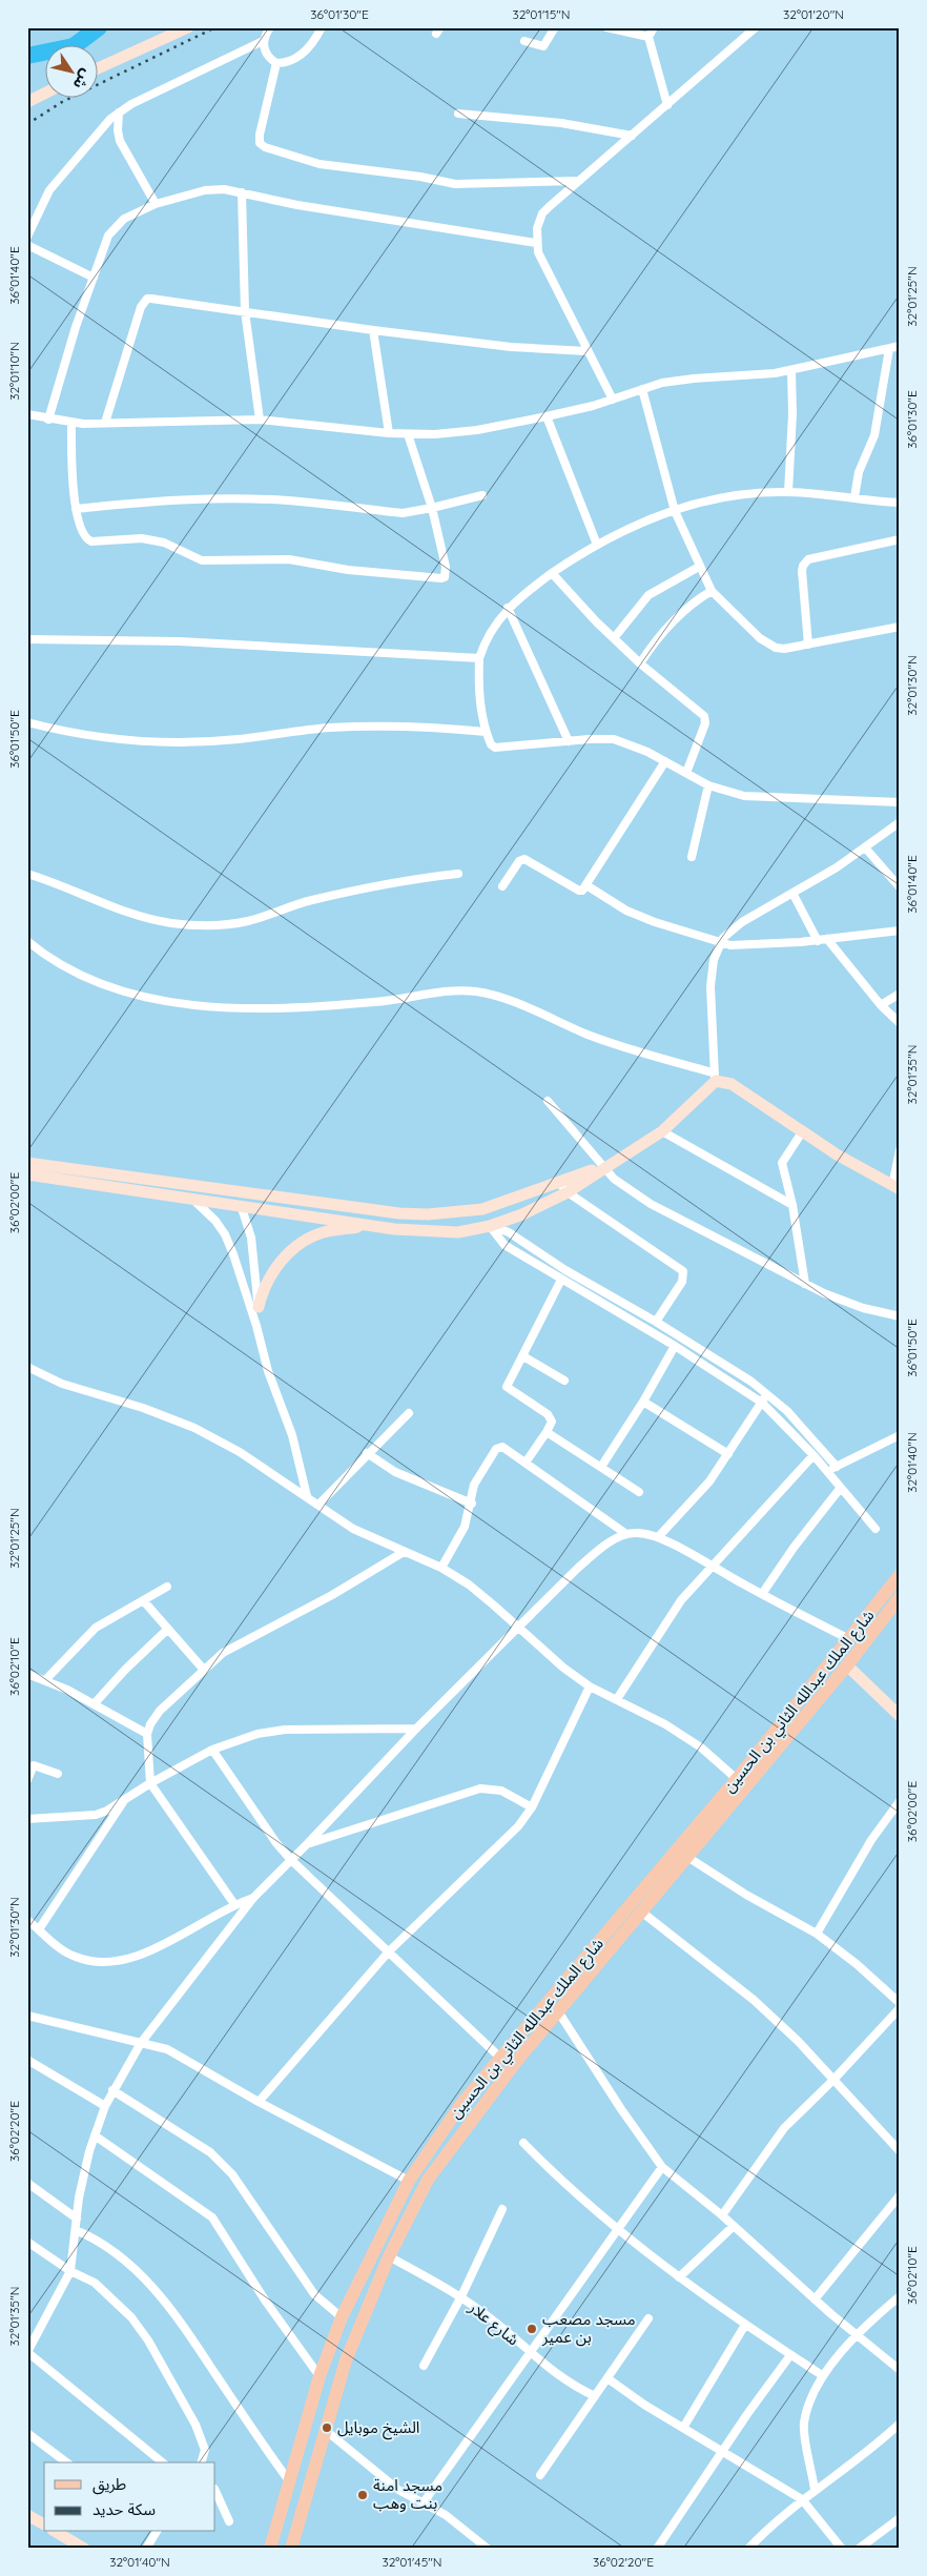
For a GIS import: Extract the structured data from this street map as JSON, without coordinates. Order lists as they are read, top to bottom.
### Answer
{
  "streets": {
    "main road": ["شارع الملك عبدالله الثاني بن الحسين"],
    "street": ["شارع علار"]
  },
  "crossings": [
    ["شارع الملك عبدالله الثاني بن الحسين", "شارع علار"]
  ],
  "places": ["مسجد مصعب بن عمير", "الشيخ موبايل", "مسجد امنة بنت وهب"],
  "legend": ["طريق", "سكة حديد"],
  "north": "bottom right",
  "coordinates": [
    "36°01'30\"E",
    "32°01'15\"N",
    "32°01'20\"N",
    "36°01'40\"E",
    "32°01'25\"N",
    "32°01'10\"N",
    "32°01'30\"N",
    "36°01'50\"E",
    "32°01'35\"N",
    "36°02'00\"E",
    "32°01'40\"N",
    "36°02'10\"E",
    "36°02'20\"E",
    "32°01'45\"N"
  ]
}
